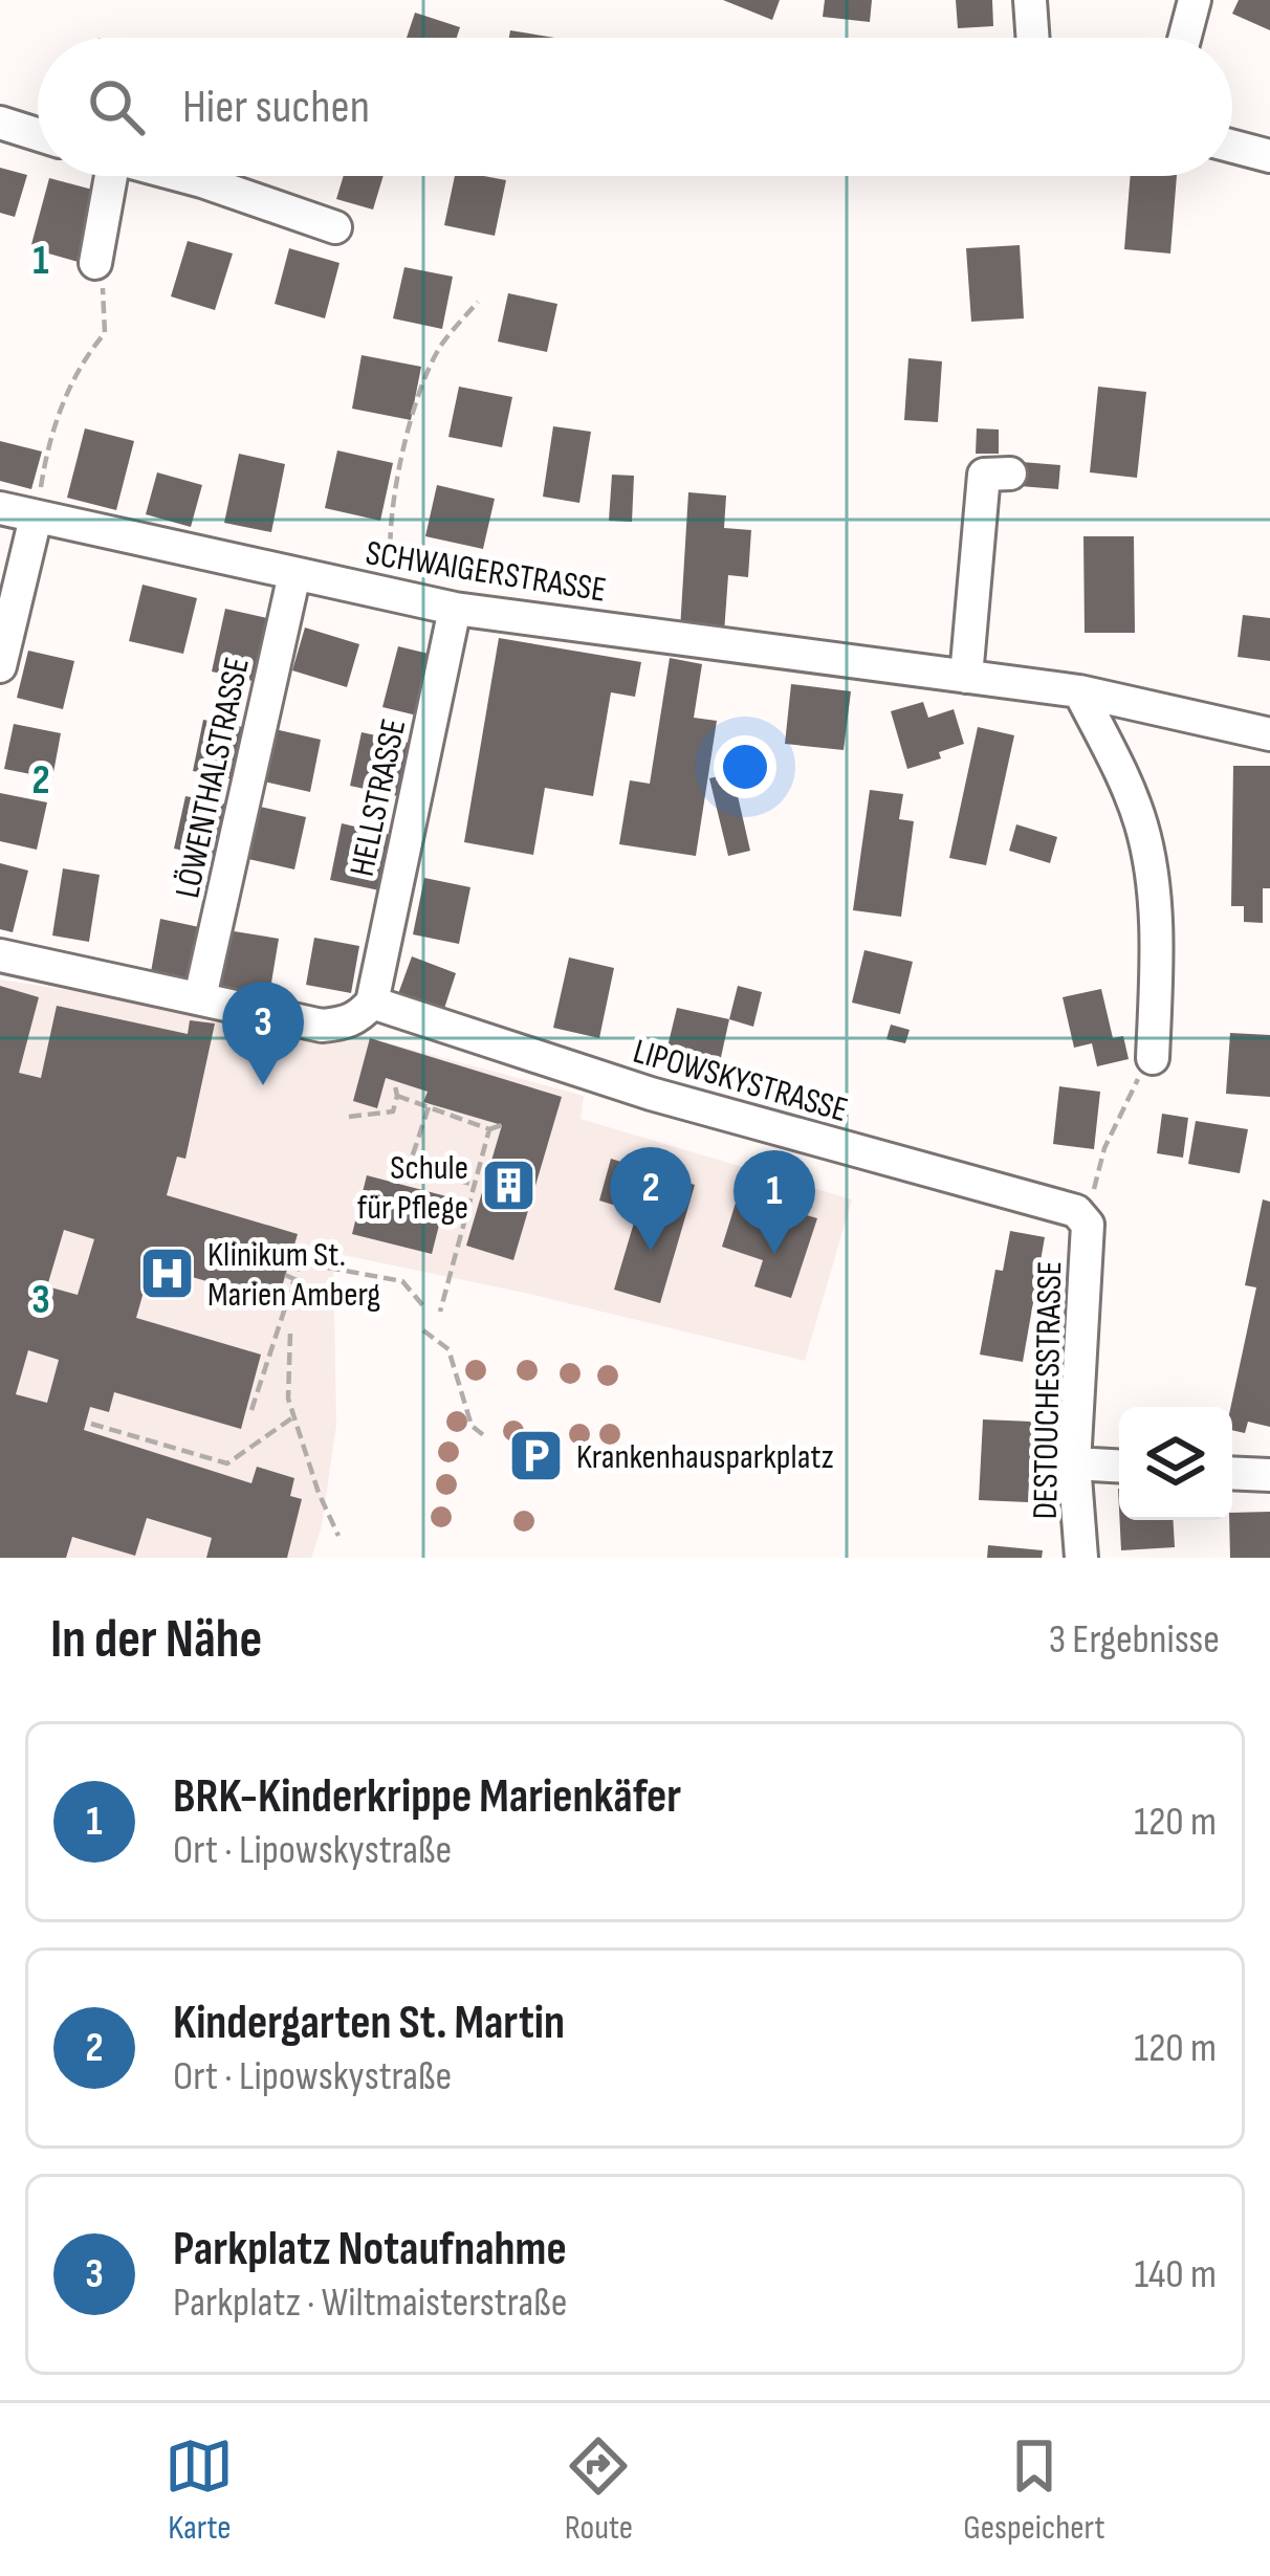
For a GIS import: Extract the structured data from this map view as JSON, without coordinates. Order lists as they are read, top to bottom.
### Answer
{
  "streets": {
    "street": [
      "SCHWAIGERSTRASSE",
      "LÖWENTHALSTRASSE",
      "HELLSTRASSE",
      "LIPOWSKYSTRASSE",
      "DESTOUCHESSTRASSE"
    ]
  },
  "crossings": [
    ["SCHWAIGERSTRASSE", "LÖWENTHALSTRASSE"],
    ["SCHWAIGERSTRASSE", "HELLSTRASSE"],
    ["HELLSTRASSE", "LIPOWSKYSTRASSE"],
    ["LIPOWSKYSTRASSE", "DESTOUCHESSTRASSE"]
  ],
  "places": {
    "building": ["Schule für Pflege"],
    "hospital": ["Klinikum St. Marien Amberg"],
    "parking": ["Krankenhausparkplatz"]
  },
  "page": {
    "search": "Hier suchen",
    "pins": ["3", "2", "1"],
    "heading": ["In der Nähe", "3 Ergebnisse"],
    "list": [
      {
        "mark": "1",
        "name": "BRK-Kinderkrippe Marienkäfer",
        "note": "Ort · Lipowskystraße",
        "value": "120 m"
      },
      {
        "mark": "2",
        "name": "Kindergarten St. Martin",
        "note": "Ort · Lipowskystraße",
        "value": "120 m"
      },
      {
        "mark": "3",
        "name": "Parkplatz Notaufnahme",
        "note": "Parkplatz · Wiltmaisterstraße",
        "value": "140 m"
      }
    ],
    "nav": ["Karte", "Route", "Gespeichert"]
  },
  "grid": {
    "rows": ["1", "2", "3"]
  }
}
